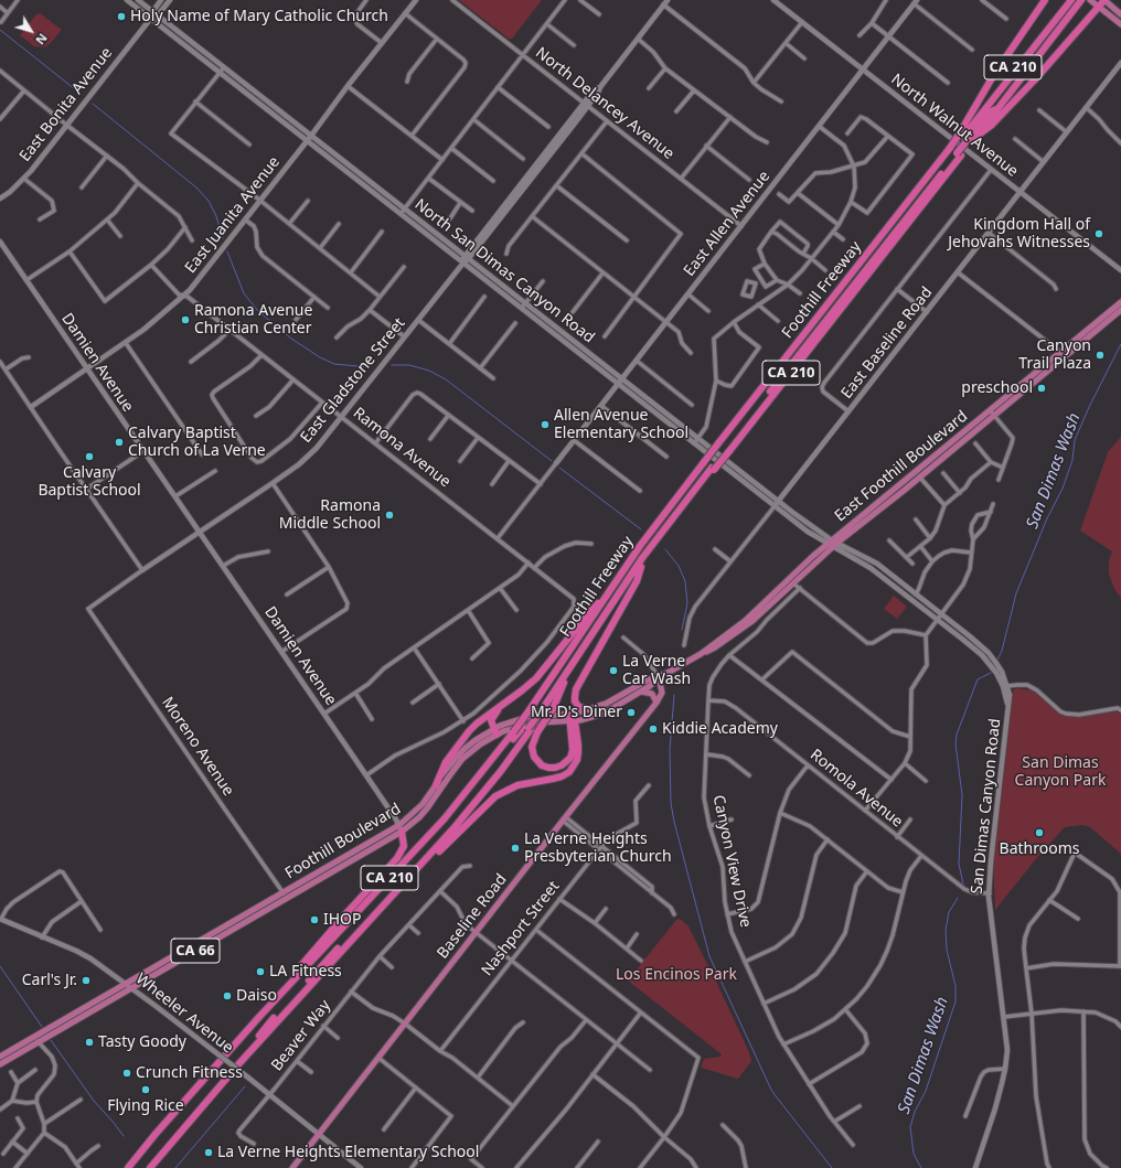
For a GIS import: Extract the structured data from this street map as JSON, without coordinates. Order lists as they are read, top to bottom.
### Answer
{
  "streets": {
    "highway": ["CA 210", "Foothill Freeway"],
    "main road": [
      "East Bonita Avenue",
      "North Walnut Avenue",
      "East Juanita Avenue",
      "East Allen Avenue",
      "North San Dimas Canyon Road",
      "East Baseline Road",
      "Damien Avenue",
      "East Gladstone Street",
      "East Foothill Boulevard",
      "San Dimas Canyon Road",
      "Foothill Boulevard",
      "Baseline Road",
      "CA 66",
      "Wheeler Avenue"
    ],
    "street": [
      "North Delancey Avenue",
      "Ramona Avenue",
      "Moreno Avenue",
      "Romola Avenue",
      "Canyon View Drive",
      "Nashport Street",
      "Beaver Way"
    ]
  },
  "crossings": [
    ["CA 210", "Foothill Freeway"],
    ["North Delancey Avenue", "East Allen Avenue"],
    ["North Delancey Avenue", "East Gladstone Street"],
    ["East Bonita Avenue", "North San Dimas Canyon Road"],
    ["North Walnut Avenue", "East Allen Avenue"],
    ["North Walnut Avenue", "East Baseline Road"],
    ["East Juanita Avenue", "North San Dimas Canyon Road"],
    ["East Juanita Avenue", "Damien Avenue"],
    ["East Juanita Avenue", "Ramona Avenue"],
    ["East Allen Avenue", "North San Dimas Canyon Road"],
    ["North San Dimas Canyon Road", "East Baseline Road"],
    ["North San Dimas Canyon Road", "East Gladstone Street"],
    ["North San Dimas Canyon Road", "East Foothill Boulevard"],
    ["North San Dimas Canyon Road", "San Dimas Canyon Road"],
    ["Damien Avenue", "East Gladstone Street"],
    ["Damien Avenue", "Foothill Boulevard"],
    ["East Gladstone Street", "Ramona Avenue"],
    ["East Gladstone Street", "Moreno Avenue"],
    ["East Foothill Boulevard", "San Dimas Canyon Road"],
    ["East Foothill Boulevard", "Foothill Boulevard"],
    ["East Foothill Boulevard", "Baseline Road"],
    ["Moreno Avenue", "Foothill Boulevard"],
    ["Romola Avenue", "San Dimas Canyon Road"],
    ["Romola Avenue", "Canyon View Drive"],
    ["Foothill Boulevard", "Baseline Road"],
    ["Foothill Boulevard", "Wheeler Avenue"],
    ["Baseline Road", "Wheeler Avenue"],
    ["Wheeler Avenue", "Beaver Way"]
  ],
  "water": ["San Dimas Wash"],
  "parks": ["San Dimas Canyon Park", "Los Encinos Park"],
  "places": [
    "Holy Name of Mary Catholic Church",
    "Kingdom Hall of Jehovahs Witnesses",
    "Ramona Avenue Christian Center",
    "Canyon Trail Plaza",
    "preschool",
    "Allen Avenue Elementary School",
    "Calvary Baptist Church of La Verne",
    "Calvary Baptist School",
    "Ramona Middle School",
    "La Verne Car Wash",
    "Mr. D's Diner",
    "Kiddie Academy",
    "Bathrooms",
    "La Verne Heights Presbyterian Church",
    "IHOP",
    "LA Fitness",
    "Carl's Jr.",
    "Daiso",
    "Tasty Goody",
    "Crunch Fitness",
    "Flying Rice",
    "La Verne Heights Elementary School"
  ],
  "north": "bottom right"
}
